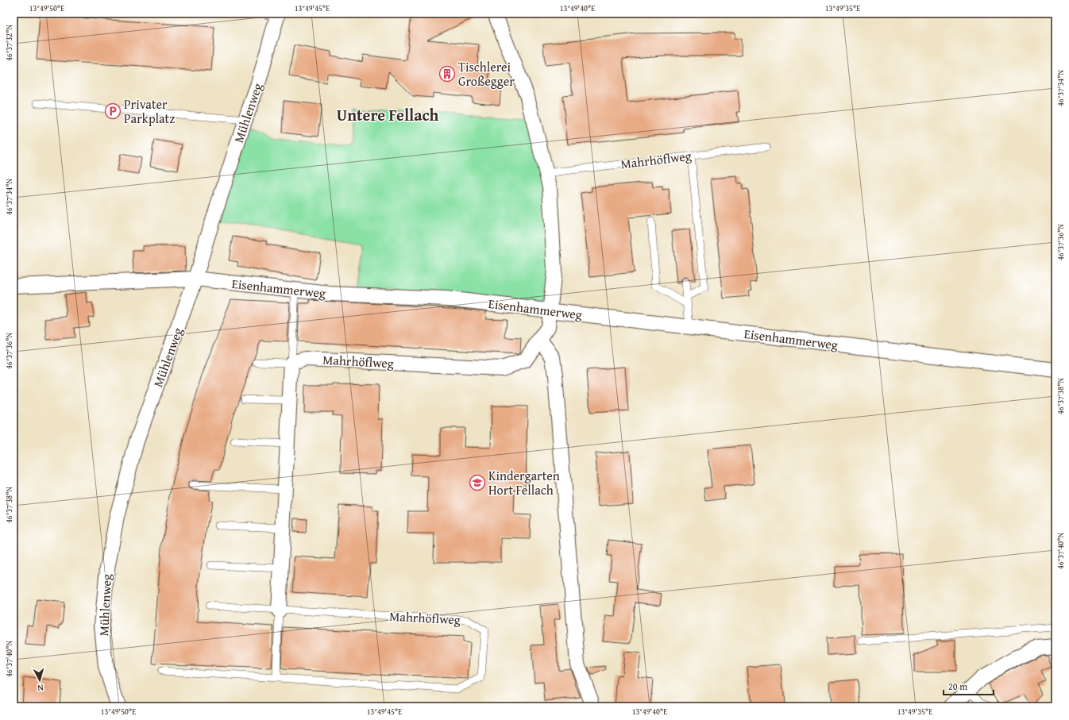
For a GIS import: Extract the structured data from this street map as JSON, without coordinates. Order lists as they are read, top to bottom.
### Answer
{
  "streets": {
    "street": ["Mühlenweg", "Mahrhöflweg", "Eisenhammerweg"]
  },
  "crossings": [
    ["Mühlenweg", "Eisenhammerweg"],
    ["Mahrhöflweg", "Eisenhammerweg"]
  ],
  "districts": ["Untere Fellach"],
  "places": {
    "building": ["Tischlerei Großegger"],
    "parking": ["Privater Parkplatz"],
    "school or university": ["Kindergarten Hort Fellach"]
  },
  "scale_bar": "20 m",
  "north": "bottom",
  "coordinates": [
    "13°49'50\"E",
    "13°49'45\"E",
    "13°49'40\"E",
    "13°49'35\"E",
    "46°37'32\"N",
    "46°37'34\"N",
    "46°37'36\"N",
    "46°37'38\"N",
    "46°37'40\"N"
  ]
}
